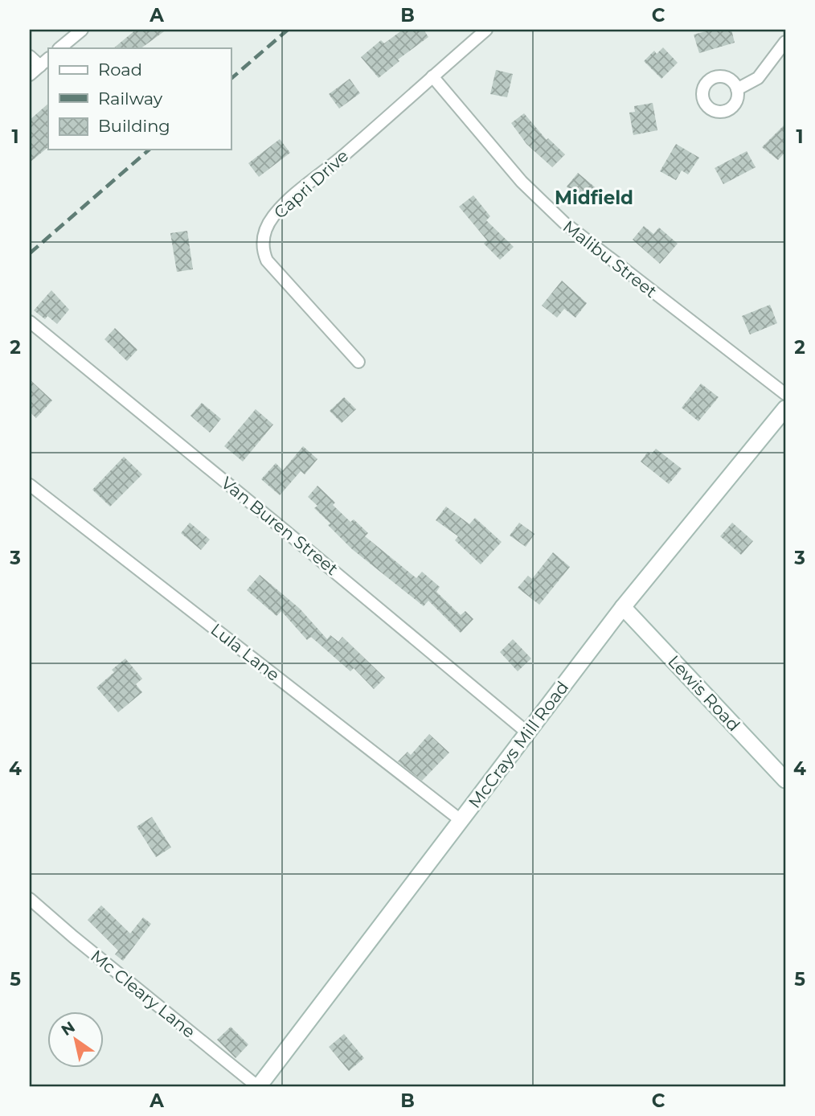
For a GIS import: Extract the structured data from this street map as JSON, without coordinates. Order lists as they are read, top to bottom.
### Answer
{
  "streets": {
    "street": [
      "Capri Drive",
      "Malibu Street",
      "Van Buren Street",
      "Lula Lane",
      "Lewis Road",
      "McCrays Mill Road",
      "Mc Cleary Lane"
    ]
  },
  "crossings": [
    ["Capri Drive", "Malibu Street"],
    ["Van Buren Street", "McCrays Mill Road"],
    ["Lula Lane", "McCrays Mill Road"],
    ["Lewis Road", "McCrays Mill Road"],
    ["McCrays Mill Road", "Mc Cleary Lane"]
  ],
  "districts": ["Midfield"],
  "legend": ["Road", "Railway", "Building"],
  "north": "top left",
  "grid": {
    "columns": ["A", "B", "C"],
    "rows": [
      "1",
      "2",
      "3",
      "4",
      "5"
    ]
  }
}
